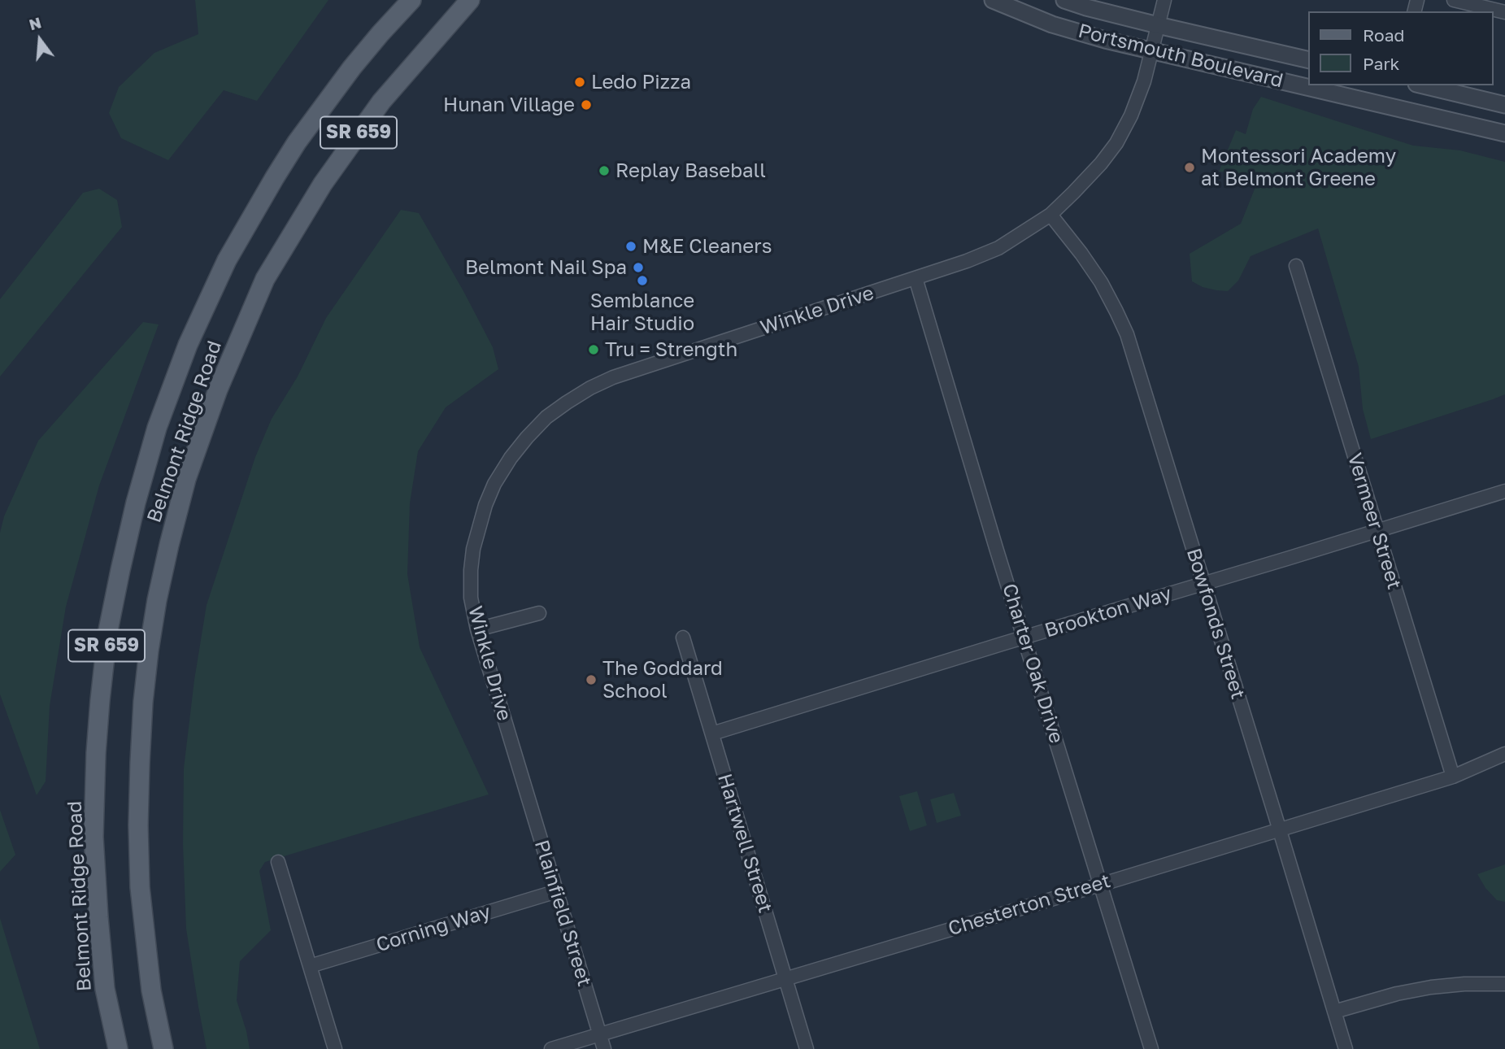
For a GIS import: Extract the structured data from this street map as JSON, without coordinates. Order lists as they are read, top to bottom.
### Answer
{
  "streets": {
    "main road": ["SR 659", "Belmont Ridge Road"],
    "street": [
      "Portsmouth Boulevard",
      "Winkle Drive",
      "Vermeer Street",
      "Brookton Way",
      "Bowfonds Street",
      "Charter Oak Drive",
      "Hartwell Street",
      "Chesterton Street",
      "Plainfield Street",
      "Corning Way"
    ]
  },
  "crossings": [
    ["Portsmouth Boulevard", "Winkle Drive"],
    ["Winkle Drive", "Bowfonds Street"],
    ["Winkle Drive", "Charter Oak Drive"],
    ["Winkle Drive", "Plainfield Street"],
    ["Vermeer Street", "Brookton Way"],
    ["Vermeer Street", "Chesterton Street"],
    ["Brookton Way", "Bowfonds Street"],
    ["Brookton Way", "Charter Oak Drive"],
    ["Brookton Way", "Hartwell Street"],
    ["Bowfonds Street", "Chesterton Street"],
    ["Charter Oak Drive", "Chesterton Street"],
    ["Hartwell Street", "Chesterton Street"],
    ["Chesterton Street", "Plainfield Street"],
    ["Plainfield Street", "Corning Way"]
  ],
  "places": [
    "Ledo Pizza",
    "Hunan Village",
    "Montessori Academy at Belmont Greene",
    "Replay Baseball",
    "M&E Cleaners",
    "Belmont Nail Spa",
    "Semblance Hair Studio",
    "Tru = Strength",
    "The Goddard School"
  ],
  "legend": ["Road", "Park"],
  "north": "top"
}
